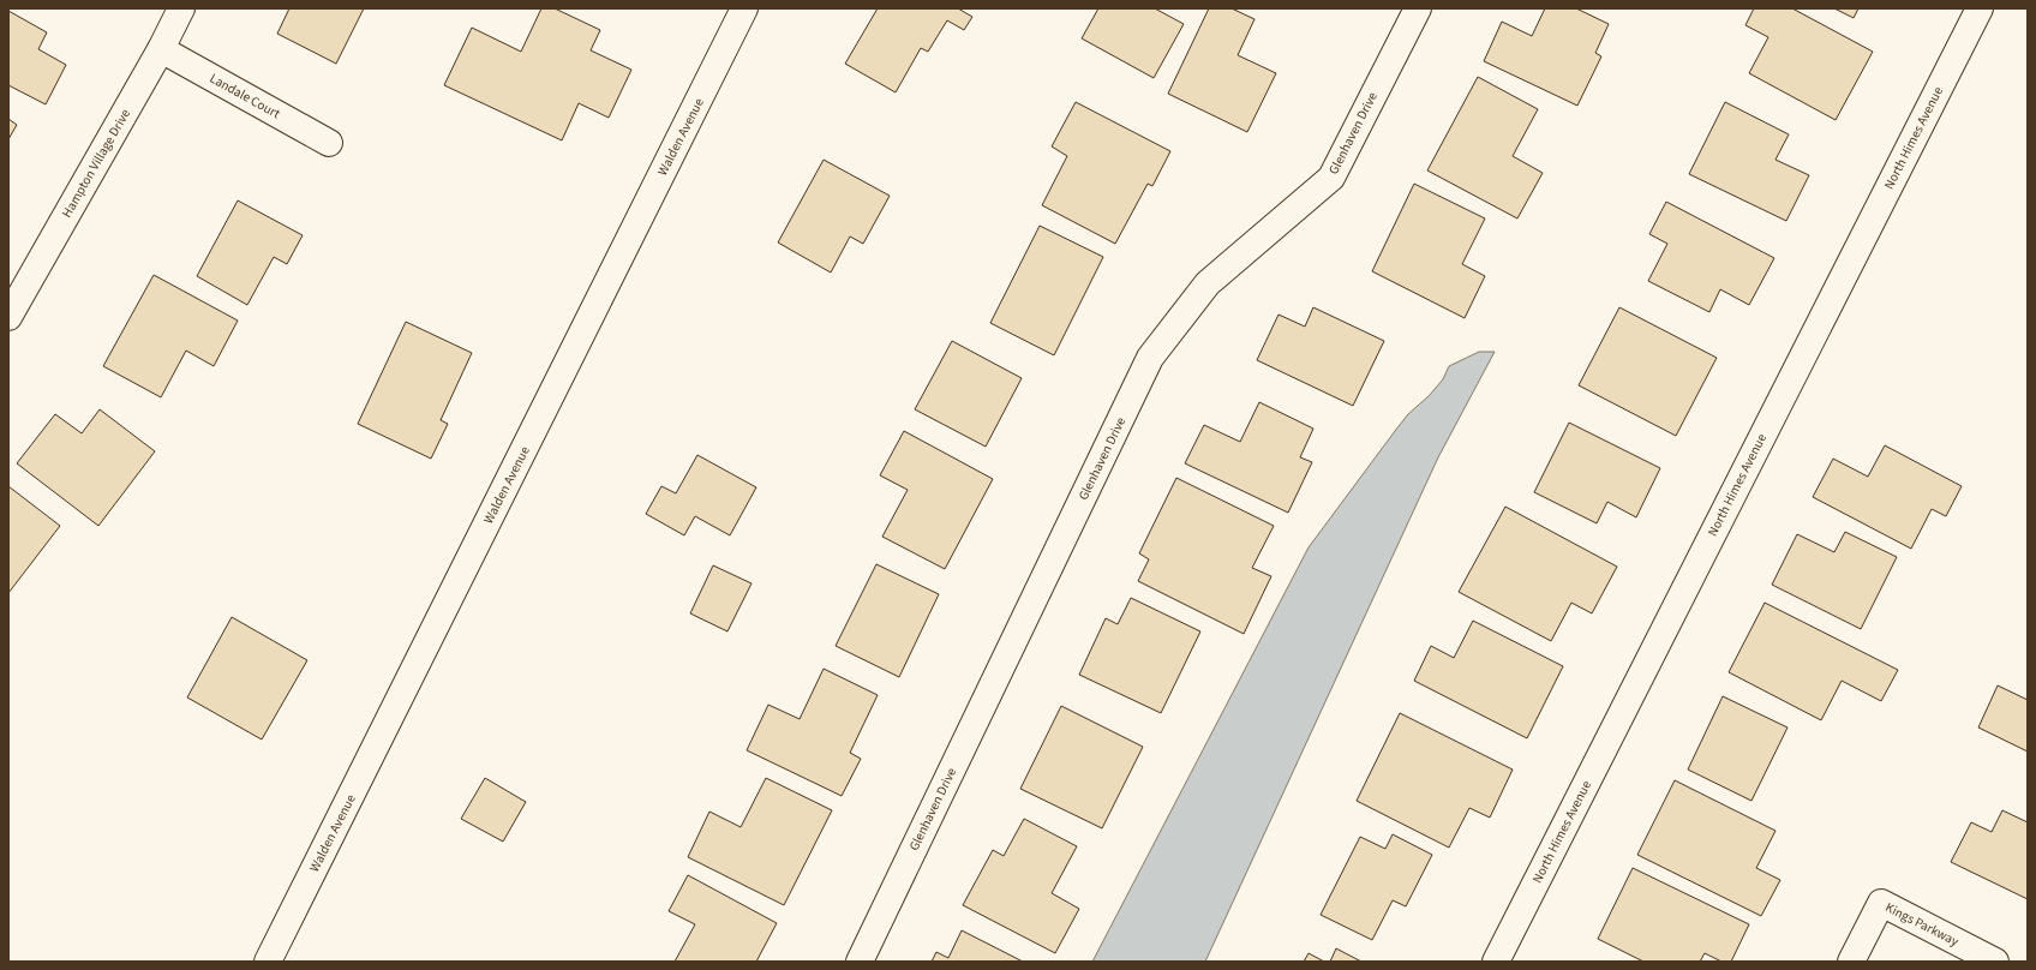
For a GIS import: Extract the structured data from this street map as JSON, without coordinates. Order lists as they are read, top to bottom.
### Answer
{
  "streets": {
    "street": [
      "Landale Court",
      "Glenhaven Drive",
      "Walden Avenue",
      "North Himes Avenue",
      "Hampton Village Drive",
      "Kings Parkway"
    ]
  },
  "crossings": [
    ["Landale Court", "Hampton Village Drive"]
  ]
}
